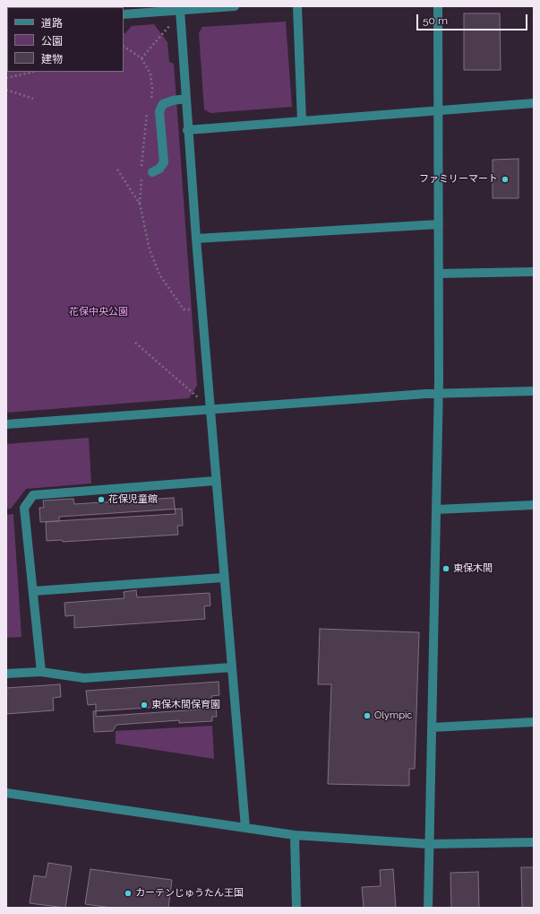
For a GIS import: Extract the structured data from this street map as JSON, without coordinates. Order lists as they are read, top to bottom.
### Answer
{
  "parks": ["花保中央公園"],
  "places": [
    "ファミリーマート",
    "花保児童館",
    "東保木間",
    "東保木間保育園",
    "Olympic",
    "カーテンじゅうたん王国"
  ],
  "legend": ["道路", "公園", "建物"],
  "scale_bar": "50 m"
}
